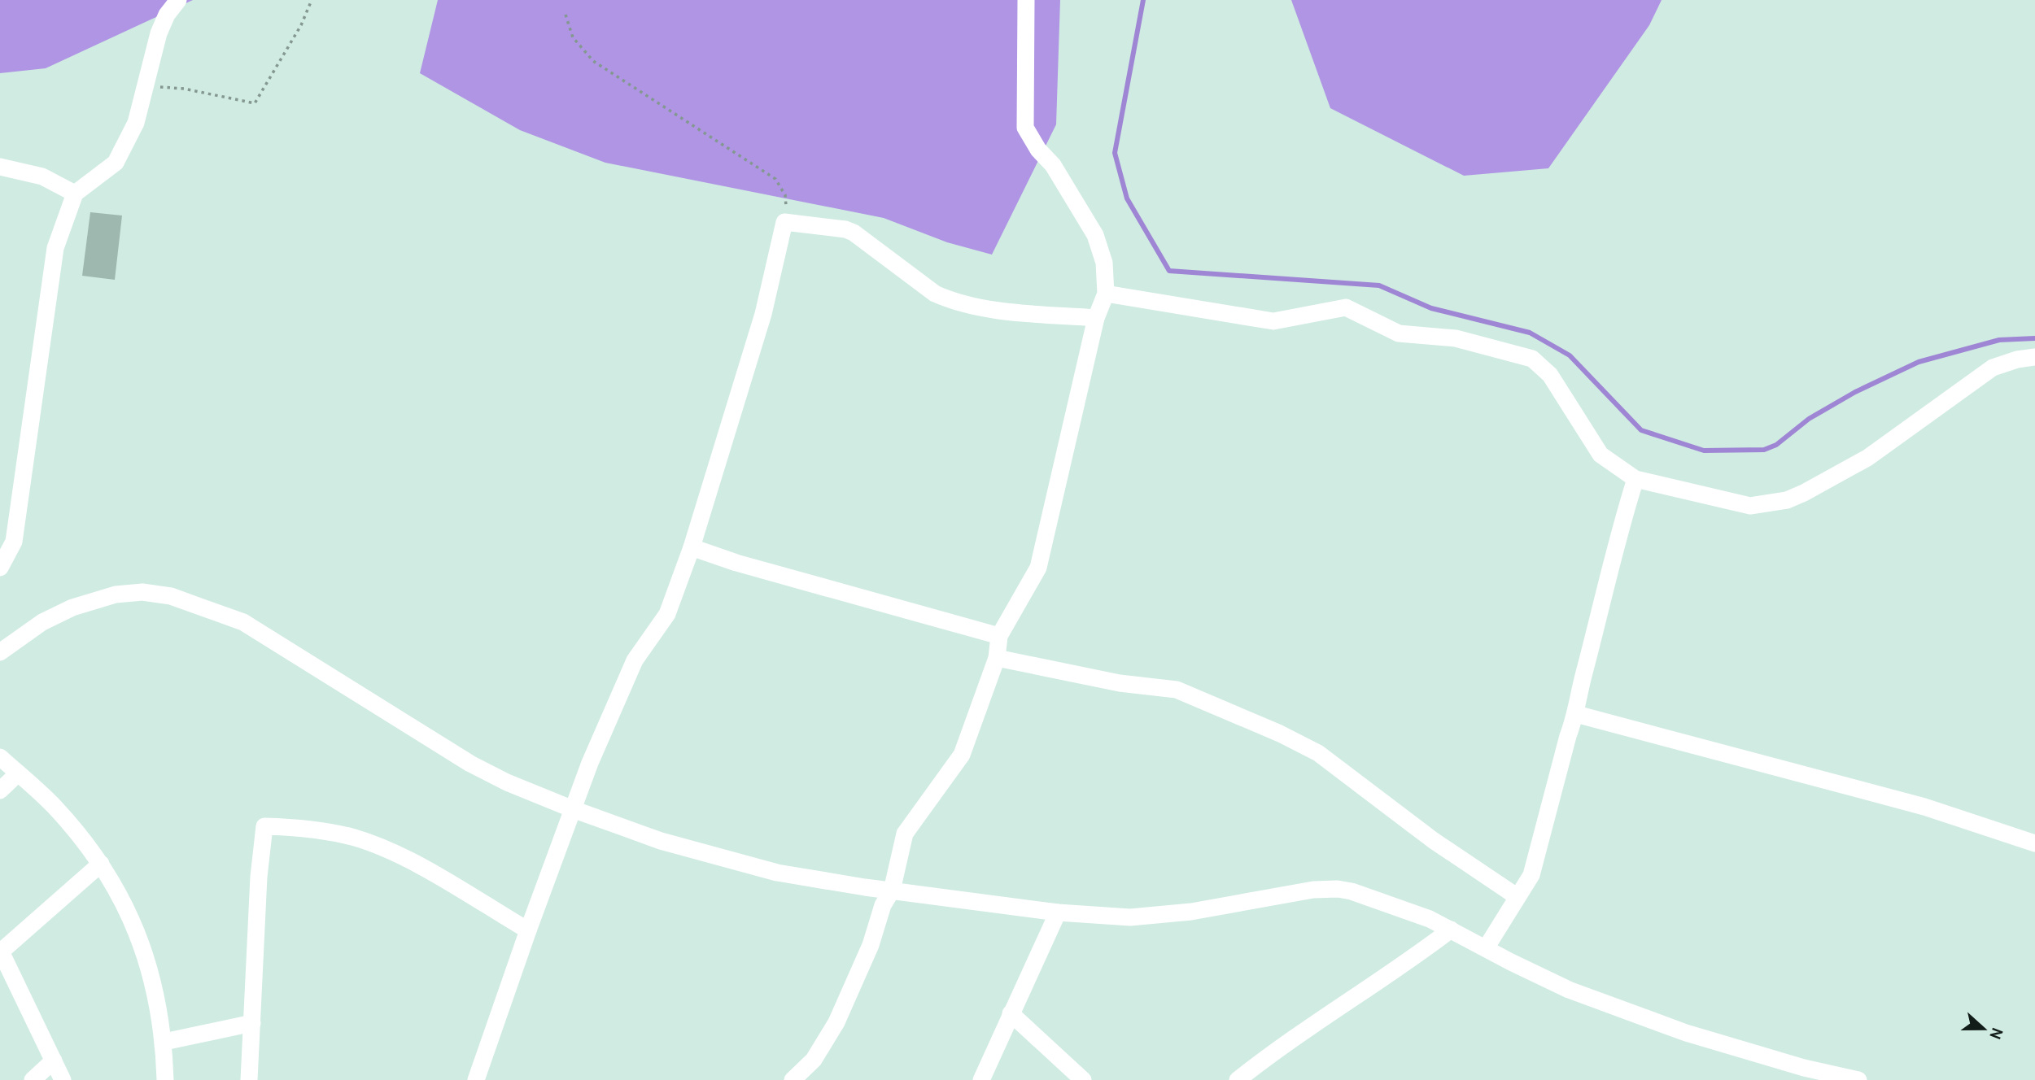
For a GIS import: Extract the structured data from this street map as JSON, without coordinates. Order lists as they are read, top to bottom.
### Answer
{
  "north": "right"
}
